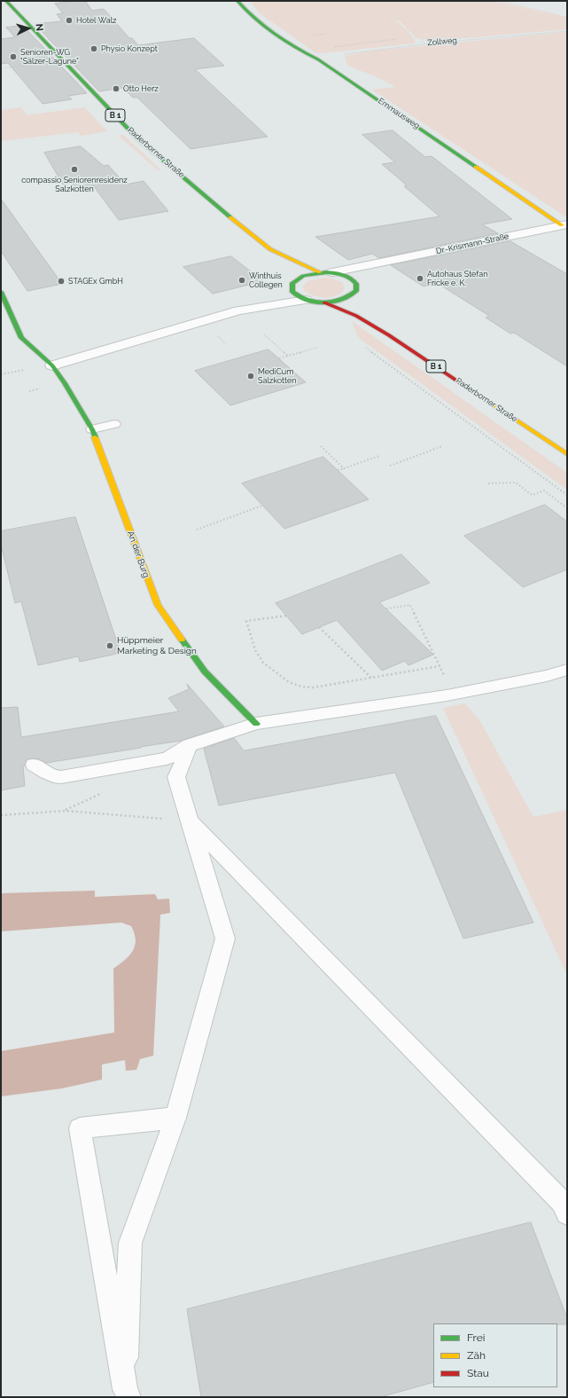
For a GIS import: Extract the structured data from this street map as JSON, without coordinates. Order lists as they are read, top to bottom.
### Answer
{
  "streets": {
    "main road": [
      "Emmausweg",
      "B 1",
      "Paderborner Straße",
      "An der Burg"
    ],
    "street": ["Dr.-Krismann-Straße"],
    "path": ["Zollweg"]
  },
  "crossings": [
    ["Zollweg", "Emmausweg"],
    ["Emmausweg", "Dr.-Krismann-Straße"],
    ["Paderborner Straße", "Dr.-Krismann-Straße"]
  ],
  "places": [
    "Hotel Walz",
    "Physio Konzept",
    "Senioren-WG \"Sälzer-Lagune\"",
    "Otto Herz",
    "compassio Seniorenresidenz Salzkotten",
    "Autohaus Stefan Fricke e. K.",
    "Winthuis Collegen",
    "STAGEx GmbH",
    "MediCum Salzkotten",
    "Hüppmeier Marketing & Design"
  ],
  "legend": ["Frei", "Zäh", "Stau"],
  "north": "right"
}
